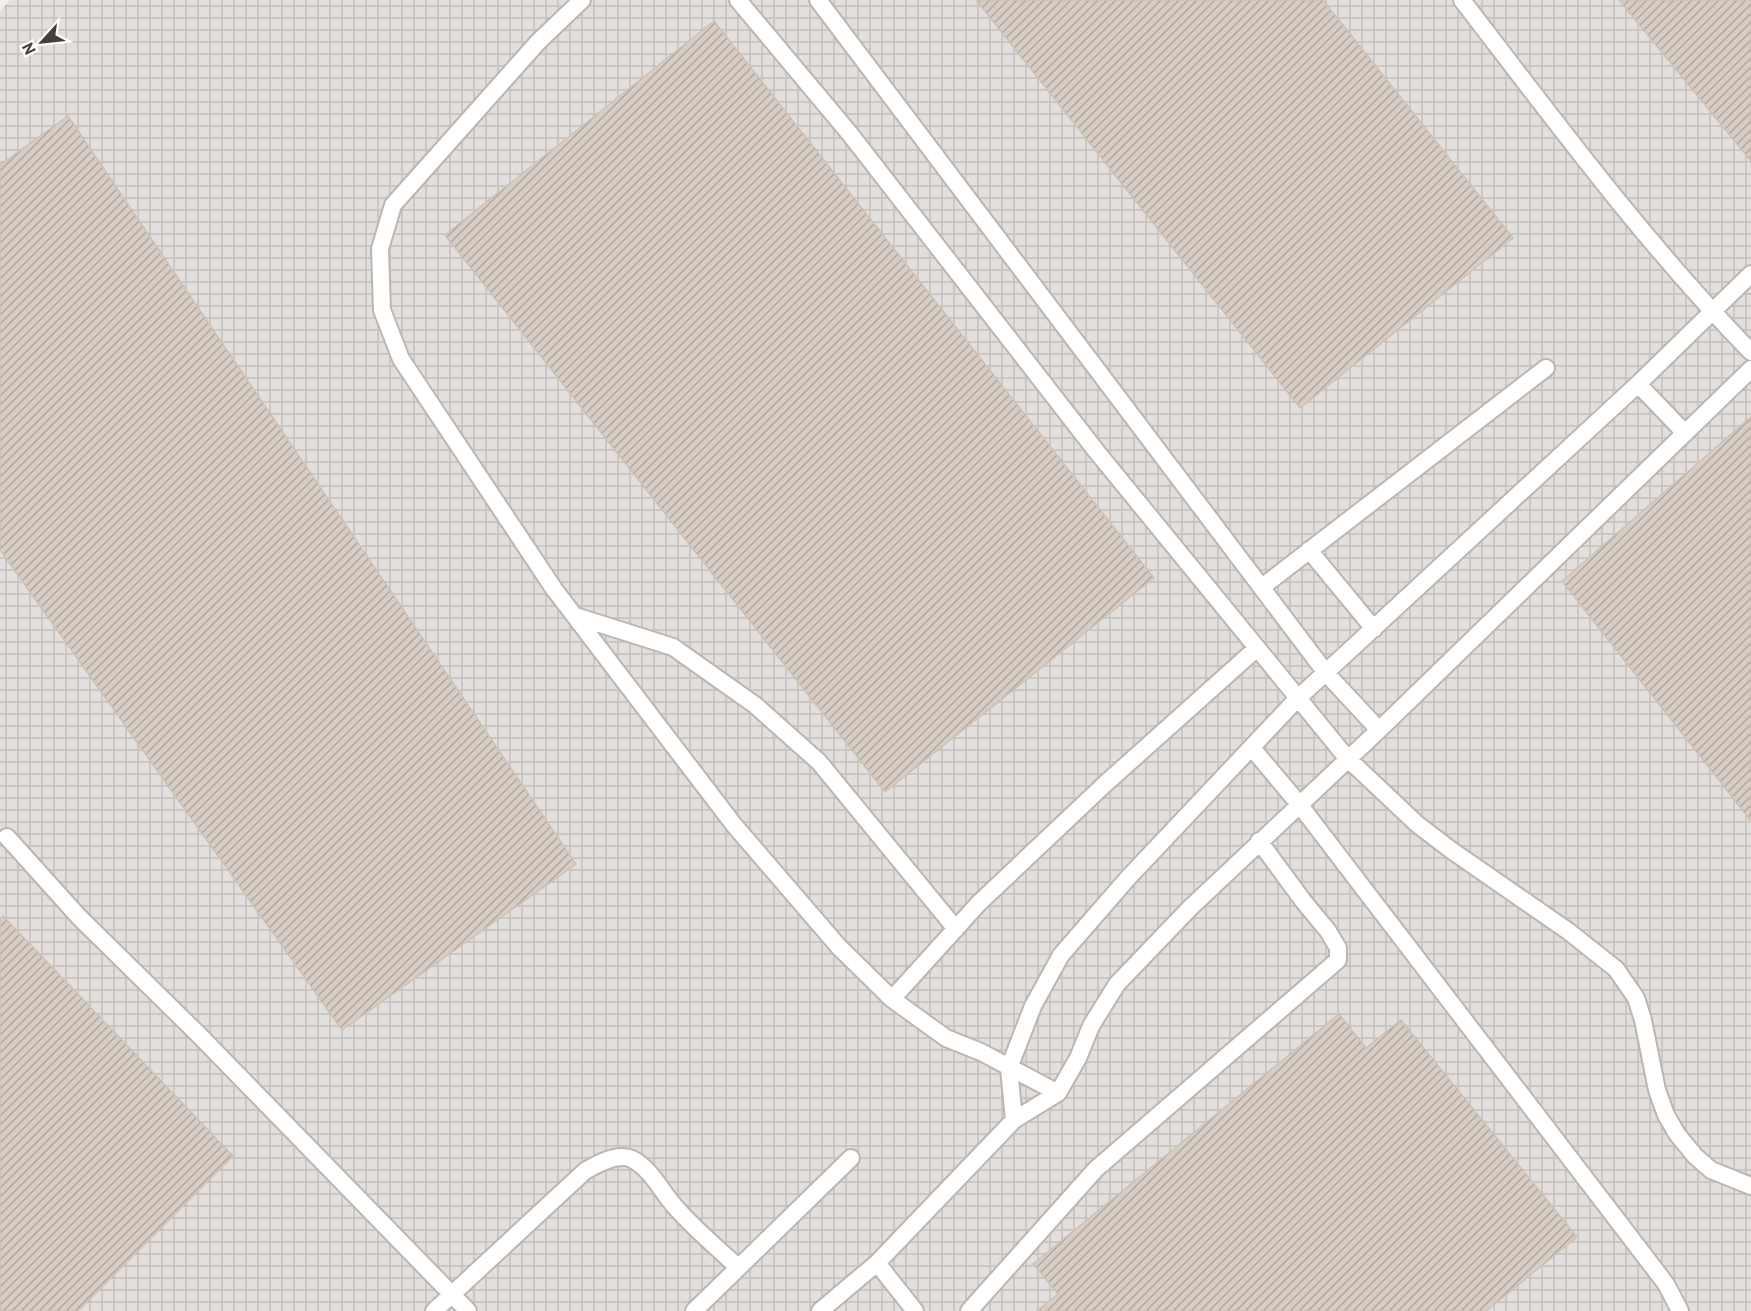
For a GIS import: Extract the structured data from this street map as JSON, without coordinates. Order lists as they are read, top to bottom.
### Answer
{
  "north": "bottom left"
}
